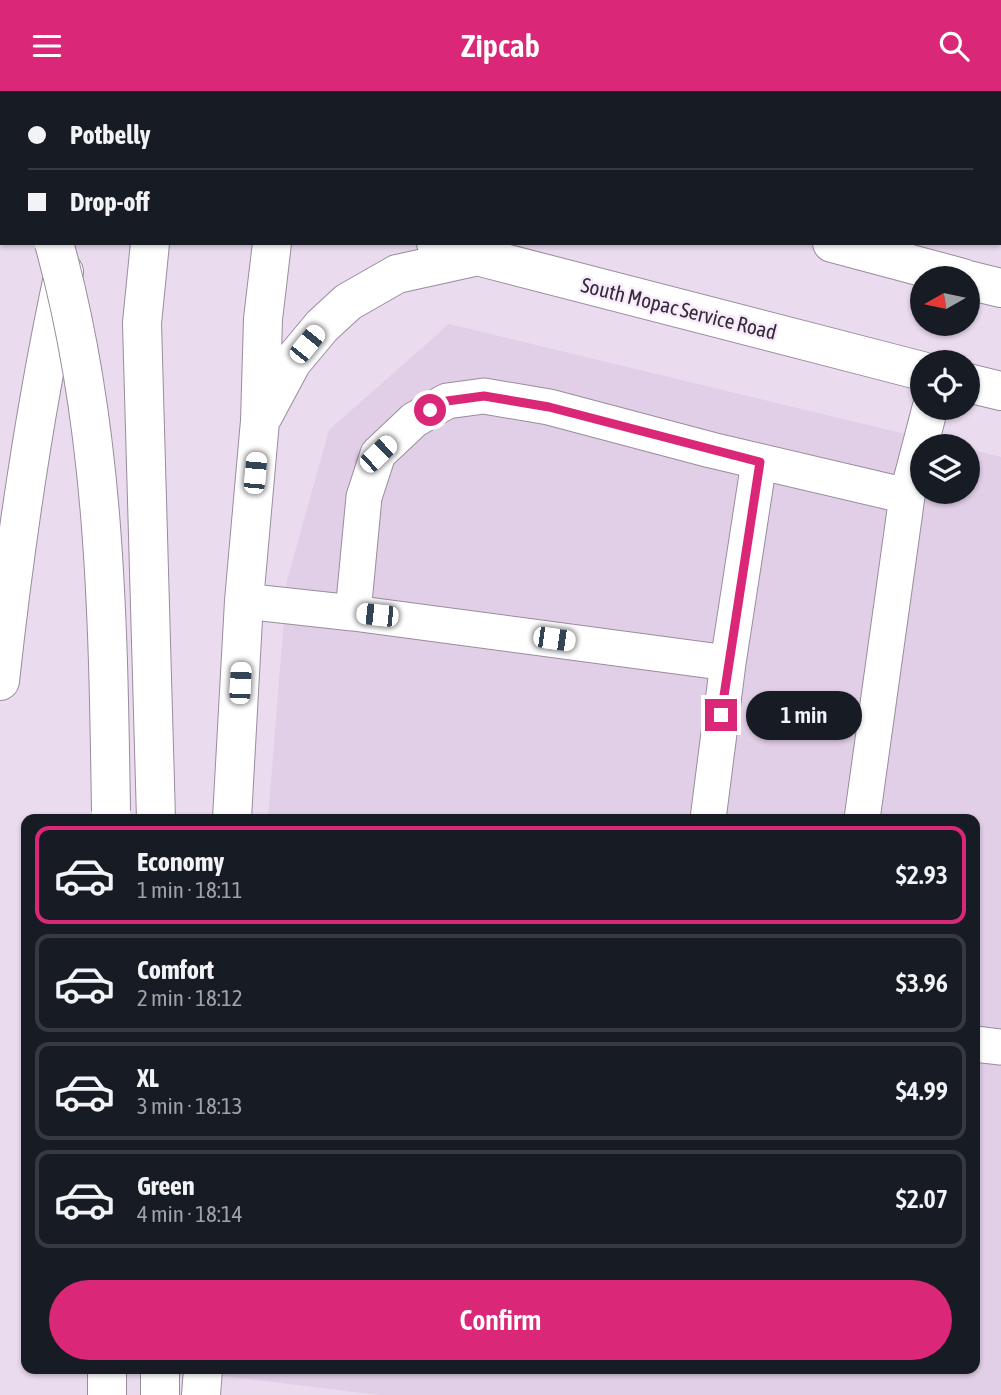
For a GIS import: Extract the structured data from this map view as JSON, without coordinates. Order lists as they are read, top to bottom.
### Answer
{
  "streets": {
    "main road": ["South Mopac Service Road"]
  },
  "north": "left",
  "page": {
    "header": "Zipcab",
    "banner": ["Potbelly", "Drop-off"],
    "bubble": "1 min",
    "list": [
      {
        "name": "Economy",
        "note": "1 min · 18:11",
        "value": "$2.93"
      },
      {
        "name": "Comfort",
        "note": "2 min · 18:12",
        "value": "$3.96"
      },
      {
        "name": "XL",
        "note": "3 min · 18:13",
        "value": "$4.99"
      },
      {
        "name": "Green",
        "note": "4 min · 18:14",
        "value": "$2.07"
      }
    ],
    "buttons": "Confirm"
  }
}
